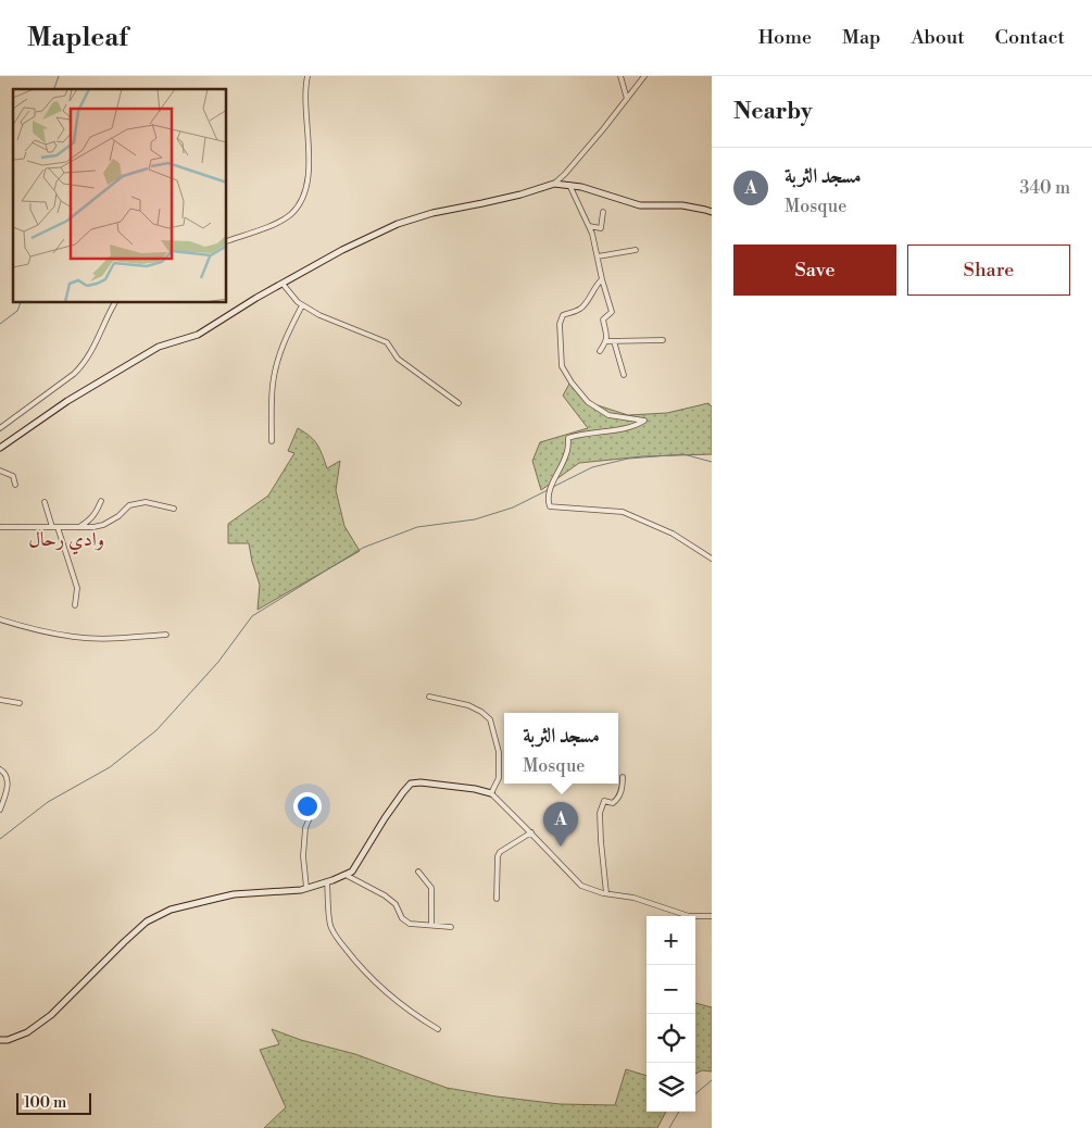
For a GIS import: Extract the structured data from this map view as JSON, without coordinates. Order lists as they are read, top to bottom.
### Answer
{
  "districts": ["وادي رحال"],
  "scale_bar": "100 m",
  "page": {
    "header": "Mapleaf",
    "nav": [
      "Home",
      "Map",
      "About",
      "Contact"
    ],
    "heading": "Nearby",
    "list": [
      {
        "mark": "A",
        "name": "مسجد الثربة",
        "note": "Mosque",
        "value": "340 m"
      }
    ],
    "buttons": ["Save", "Share"],
    "popup": ["مسجد الثربة", "Mosque"],
    "pins": "A",
    "map_buttons": ["+", "−"],
    "scale": "100 m"
  }
}
